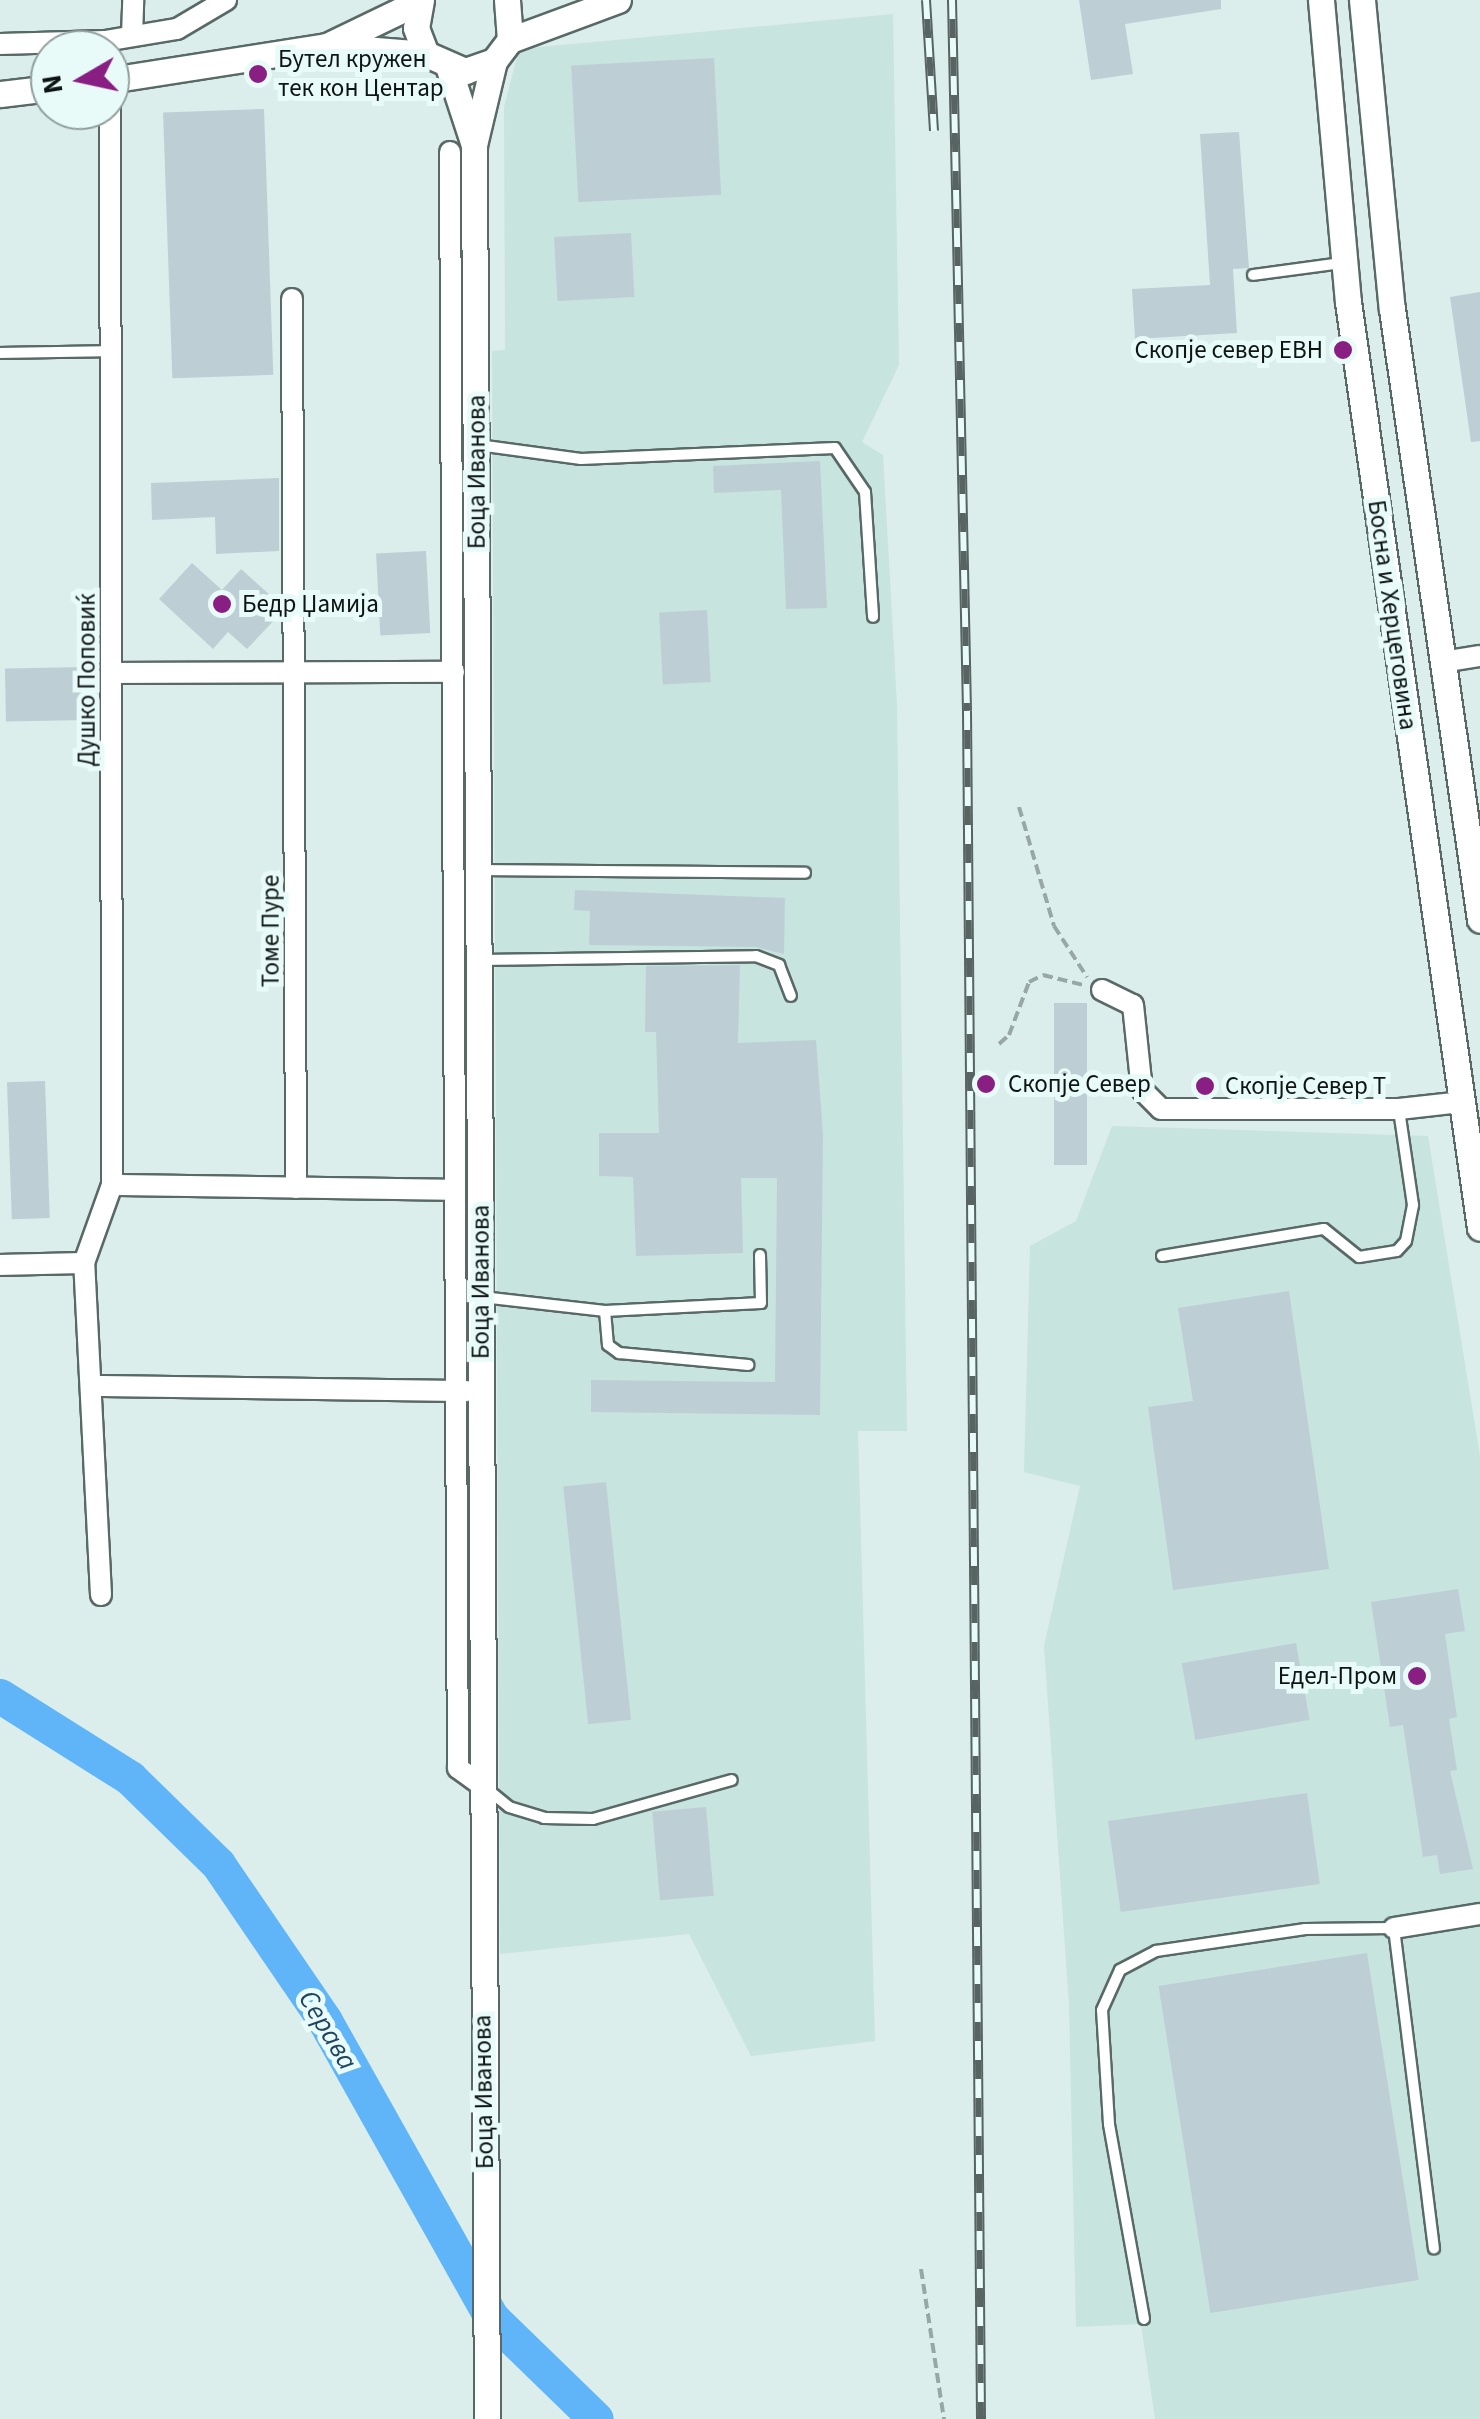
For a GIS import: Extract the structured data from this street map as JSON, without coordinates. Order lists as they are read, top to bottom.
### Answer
{
  "streets": {
    "street": [
      "Боца Иванова",
      "Босна и Херцеговина",
      "Душко Поповиќ",
      "Томе Пуре"
    ]
  },
  "water": ["Серава"],
  "places": [
    "Бутел кружен тек кон Центар",
    "Скопје север ЕВН",
    "Бедр Џамија",
    "Скопје Север",
    "Скопје Север Т",
    "Едел-Пром"
  ],
  "north": "left"
}
